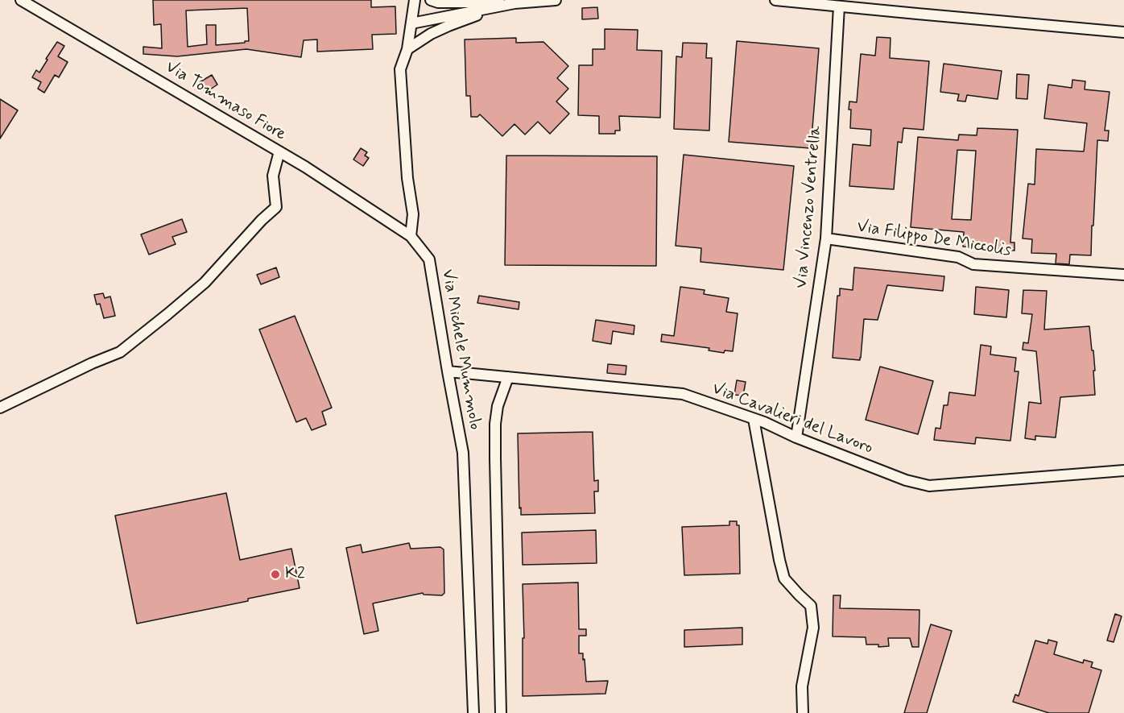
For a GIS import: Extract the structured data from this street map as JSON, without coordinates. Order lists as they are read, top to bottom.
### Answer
{
  "streets": {
    "street": [
      "Via Tommaso Fiore",
      "Via Vincenzo Ventrella",
      "Via Filippo De Miccolis",
      "Via Michele Mummolo",
      "Via Cavalieri del Lavoro"
    ]
  },
  "crossings": [
    ["Via Tommaso Fiore", "Via Michele Mummolo"],
    ["Via Vincenzo Ventrella", "Via Filippo De Miccolis"],
    ["Via Vincenzo Ventrella", "Via Cavalieri del Lavoro"],
    ["Via Michele Mummolo", "Via Cavalieri del Lavoro"]
  ],
  "places": ["K2"]
}
